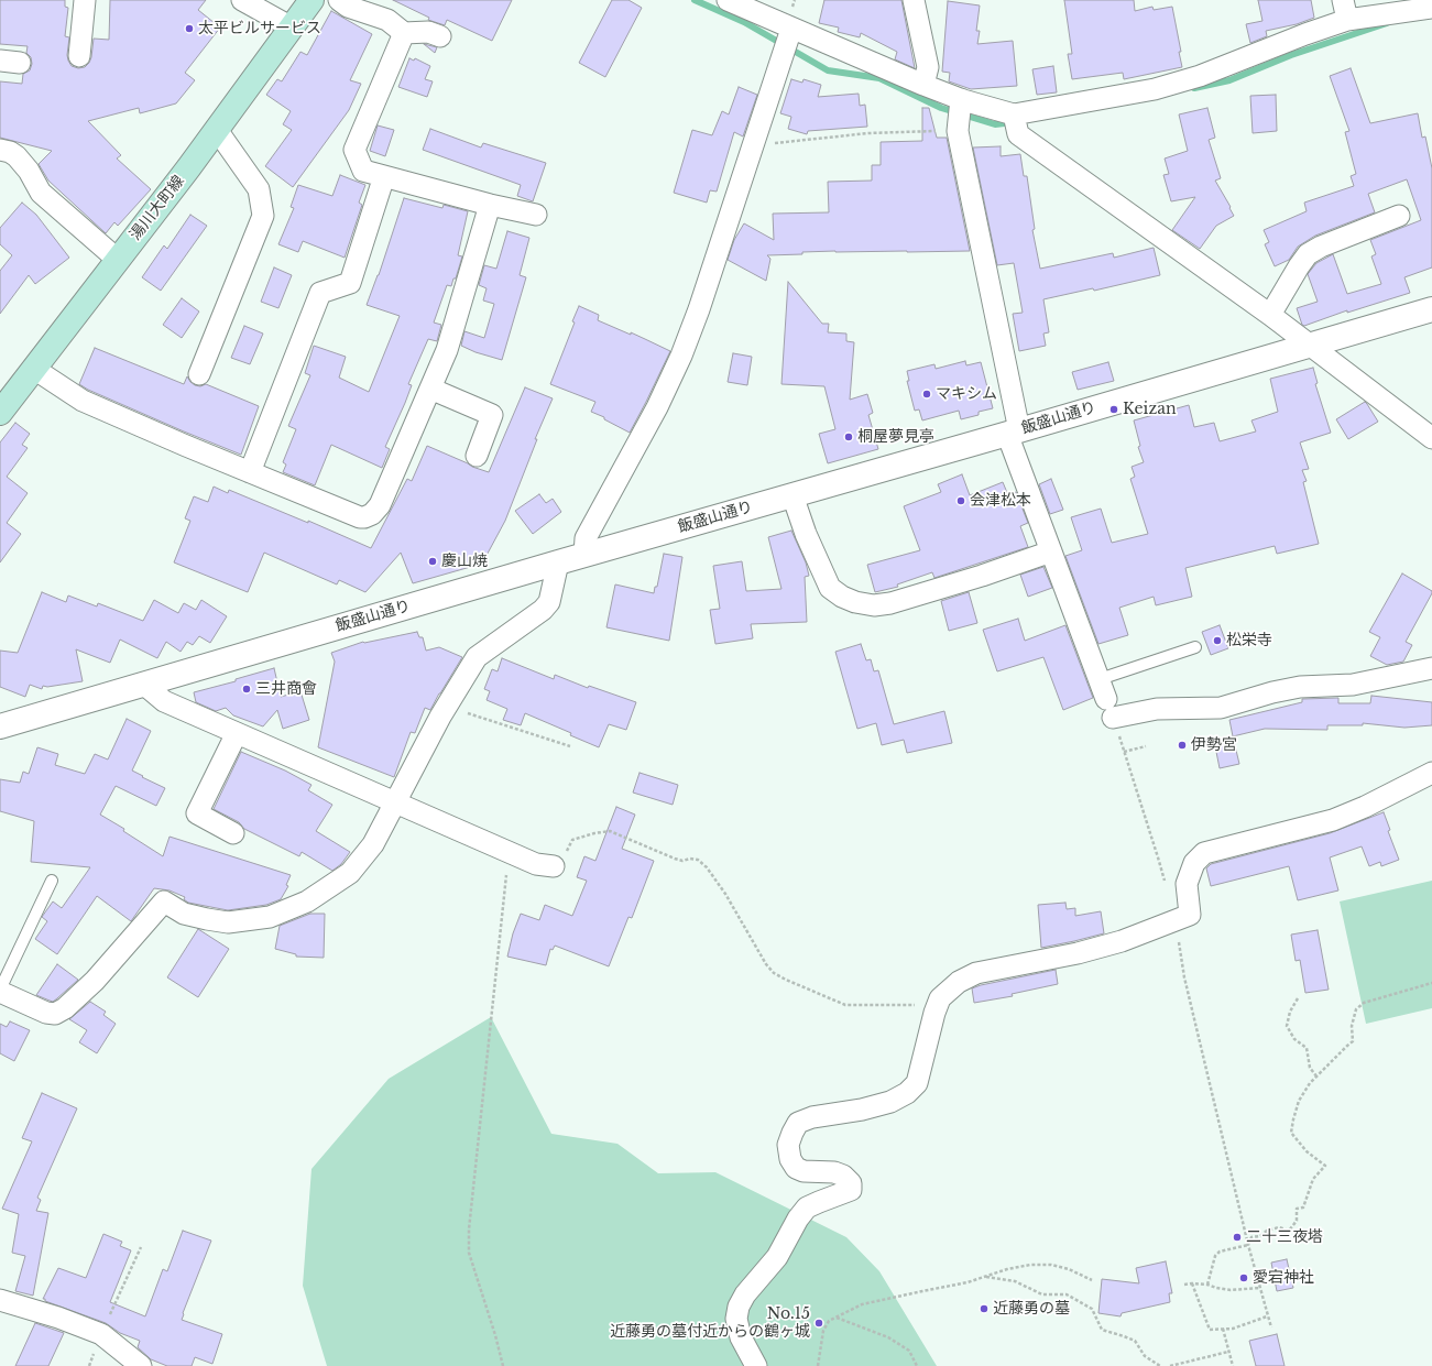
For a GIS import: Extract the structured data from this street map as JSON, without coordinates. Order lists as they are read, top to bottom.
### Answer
{
  "streets": {
    "main road": ["湯川大町線"],
    "street": ["飯盛山通り"]
  },
  "places": [
    "太平ビルサービス",
    "マキシム",
    "Keizan",
    "桐屋夢見亭",
    "会津松本",
    "慶山焼",
    "松栄寺",
    "三井商會",
    "伊勢宮",
    "二十三夜塔",
    "愛宕神社",
    "近藤勇の墓",
    "No.15 近藤勇の墓付近からの鶴ヶ城"
  ]
}
